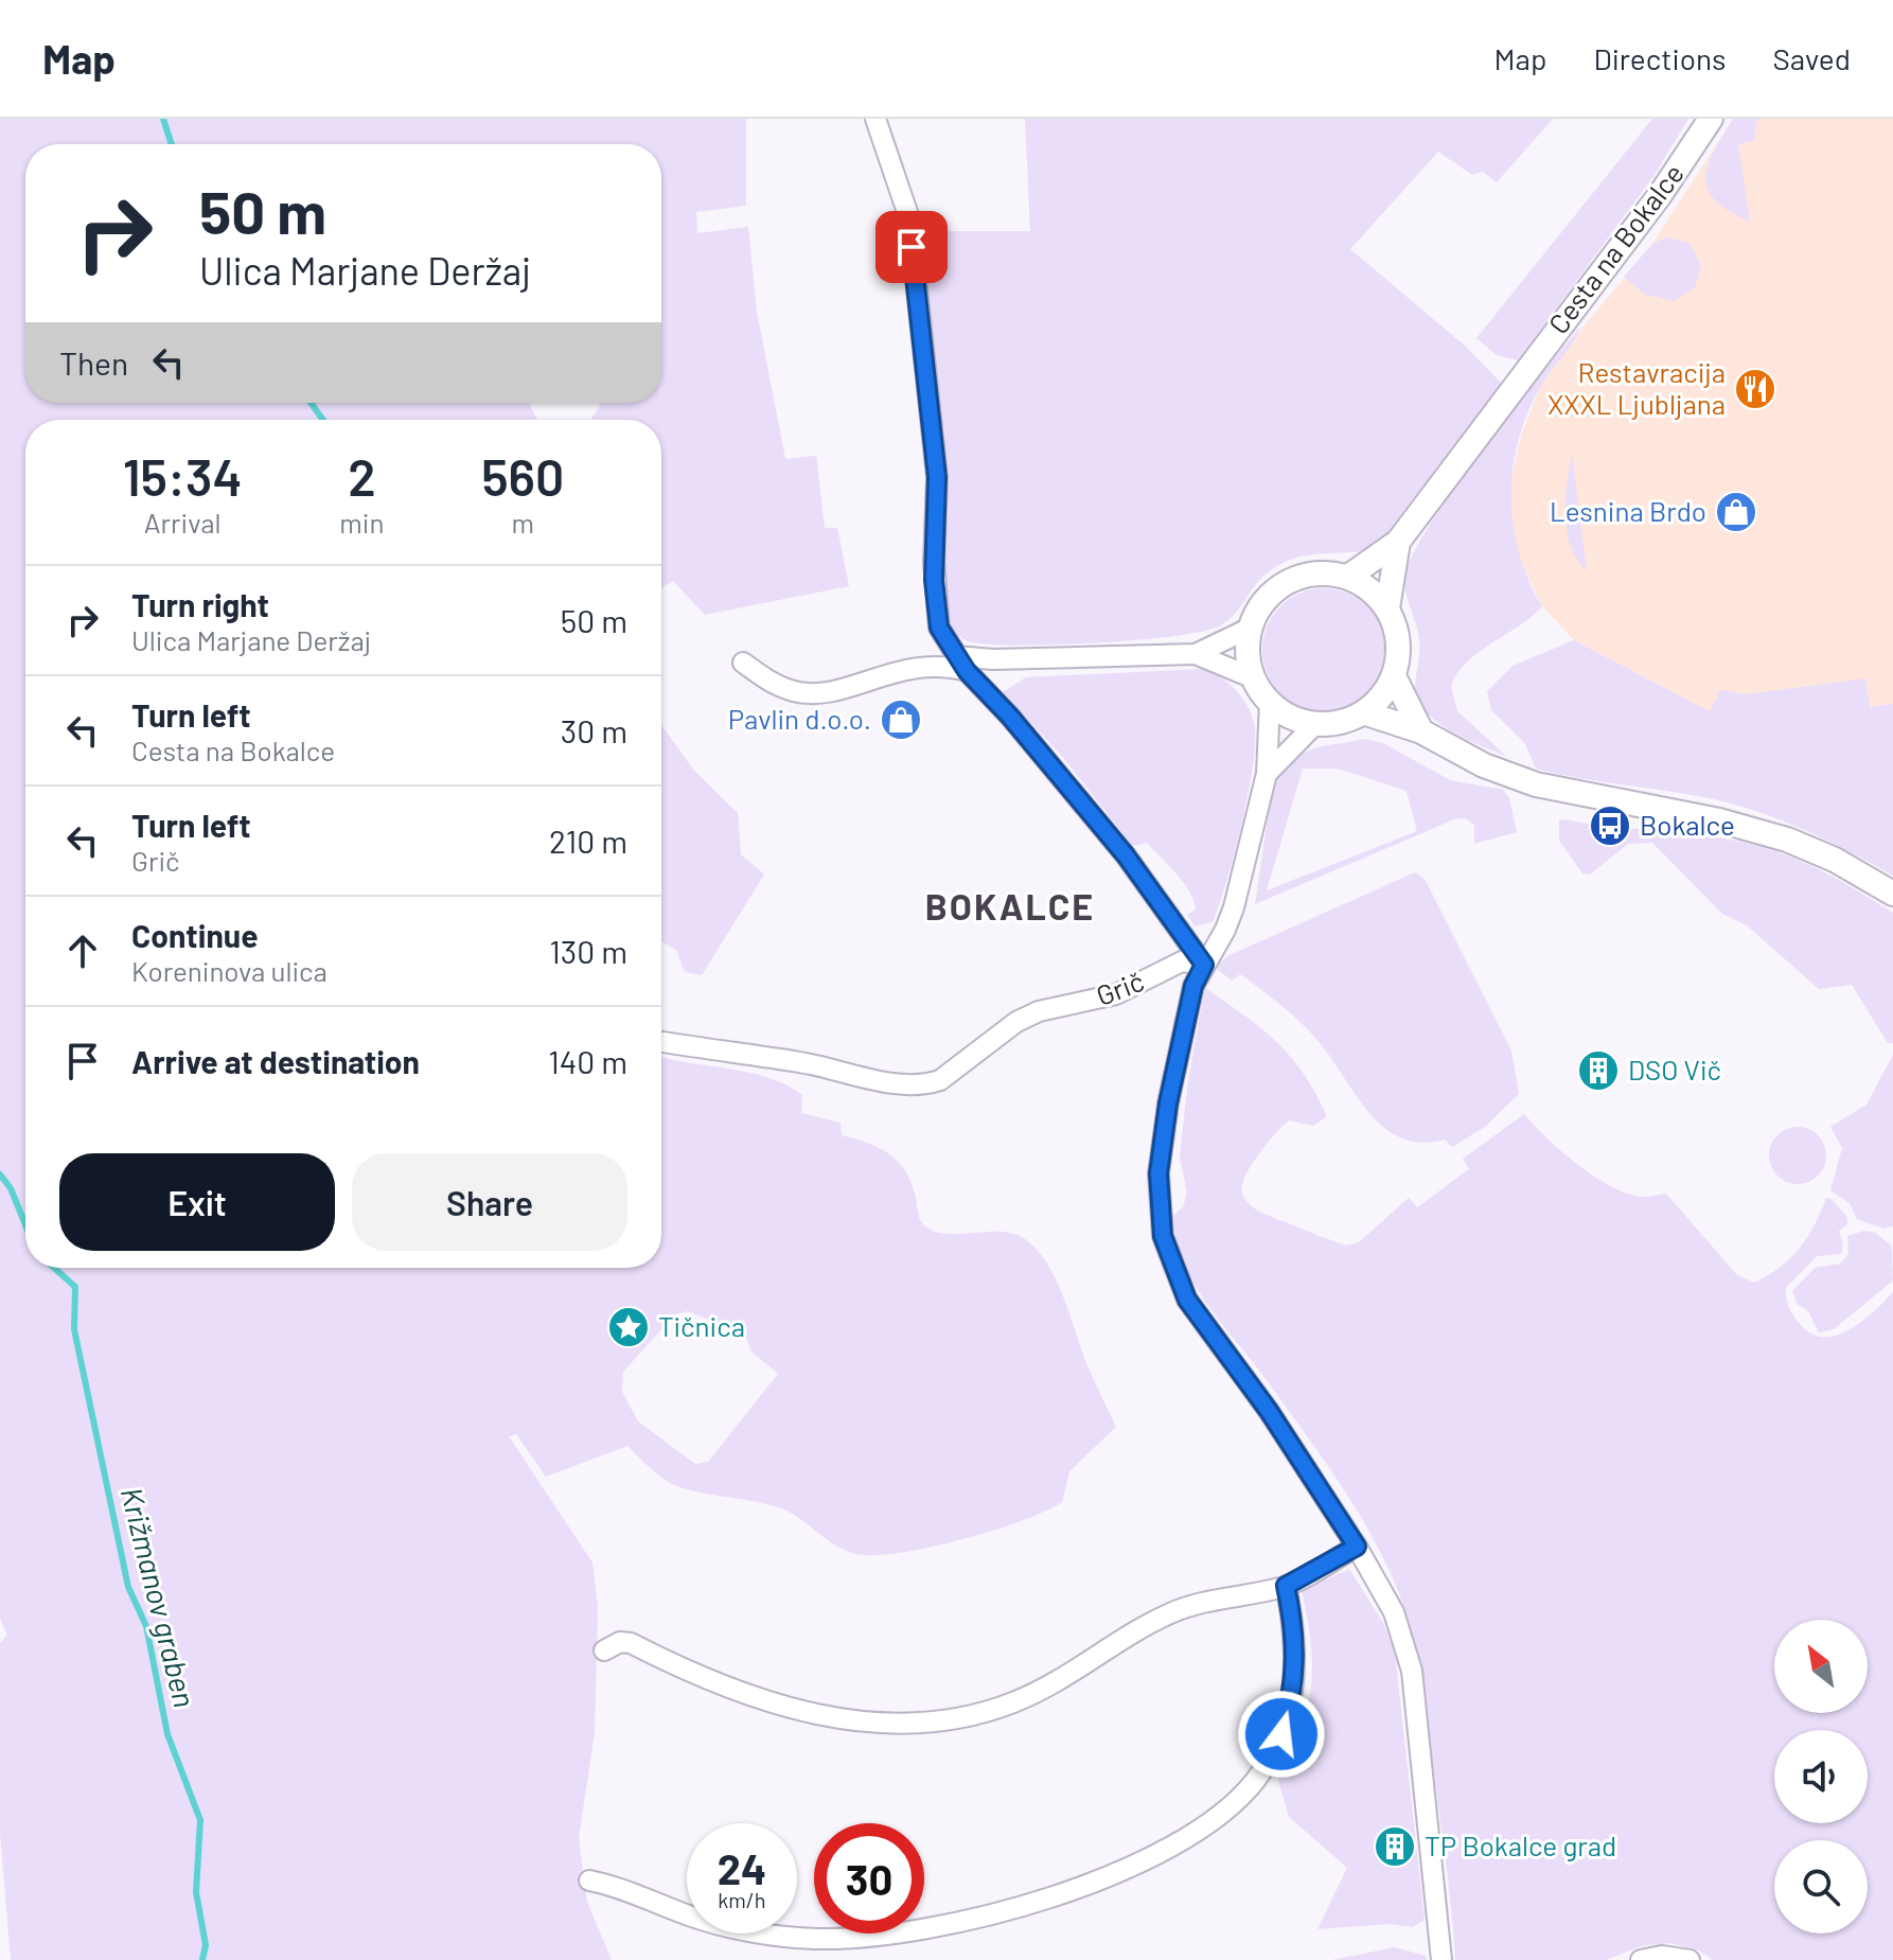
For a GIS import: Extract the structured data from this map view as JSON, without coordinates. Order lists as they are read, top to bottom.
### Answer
{
  "streets": {
    "street": ["Cesta na Bokalce", "Grič"]
  },
  "districts": ["BOKALCE"],
  "water": ["Križmanov graben"],
  "places": {
    "restaurant": ["Restavracija XXXL Ljubljana"],
    "shop": ["Lesnina Brdo", "Pavlin d.o.o."],
    "bus stop": ["Bokalce"],
    "building": ["DSO Vič", "TP Bokalce grad"],
    "place": ["Tičnica"]
  },
  "north": "top left",
  "page": {
    "header": "Map",
    "nav": ["Map", "Directions", "Saved"],
    "turn": ["50 m", "Ulica Marjane Deržaj"],
    "then": "Then",
    "eta": [
      "15:34",
      "Arrival",
      "2",
      "min",
      "560",
      "m"
    ],
    "list": [
      {
        "name": "Turn right",
        "note": "Ulica Marjane Deržaj",
        "value": "50 m"
      },
      {
        "name": "Turn left",
        "note": "Cesta na Bokalce",
        "value": "30 m"
      },
      {
        "name": "Turn left",
        "note": "Grič",
        "value": "210 m"
      },
      {
        "name": "Continue",
        "note": "Koreninova ulica",
        "value": "130 m"
      },
      {
        "name": "Arrive at destination",
        "value": "140 m"
      }
    ],
    "buttons": ["Exit", "Share"],
    "speed": "24 km/h",
    "limit": "30"
  }
}
